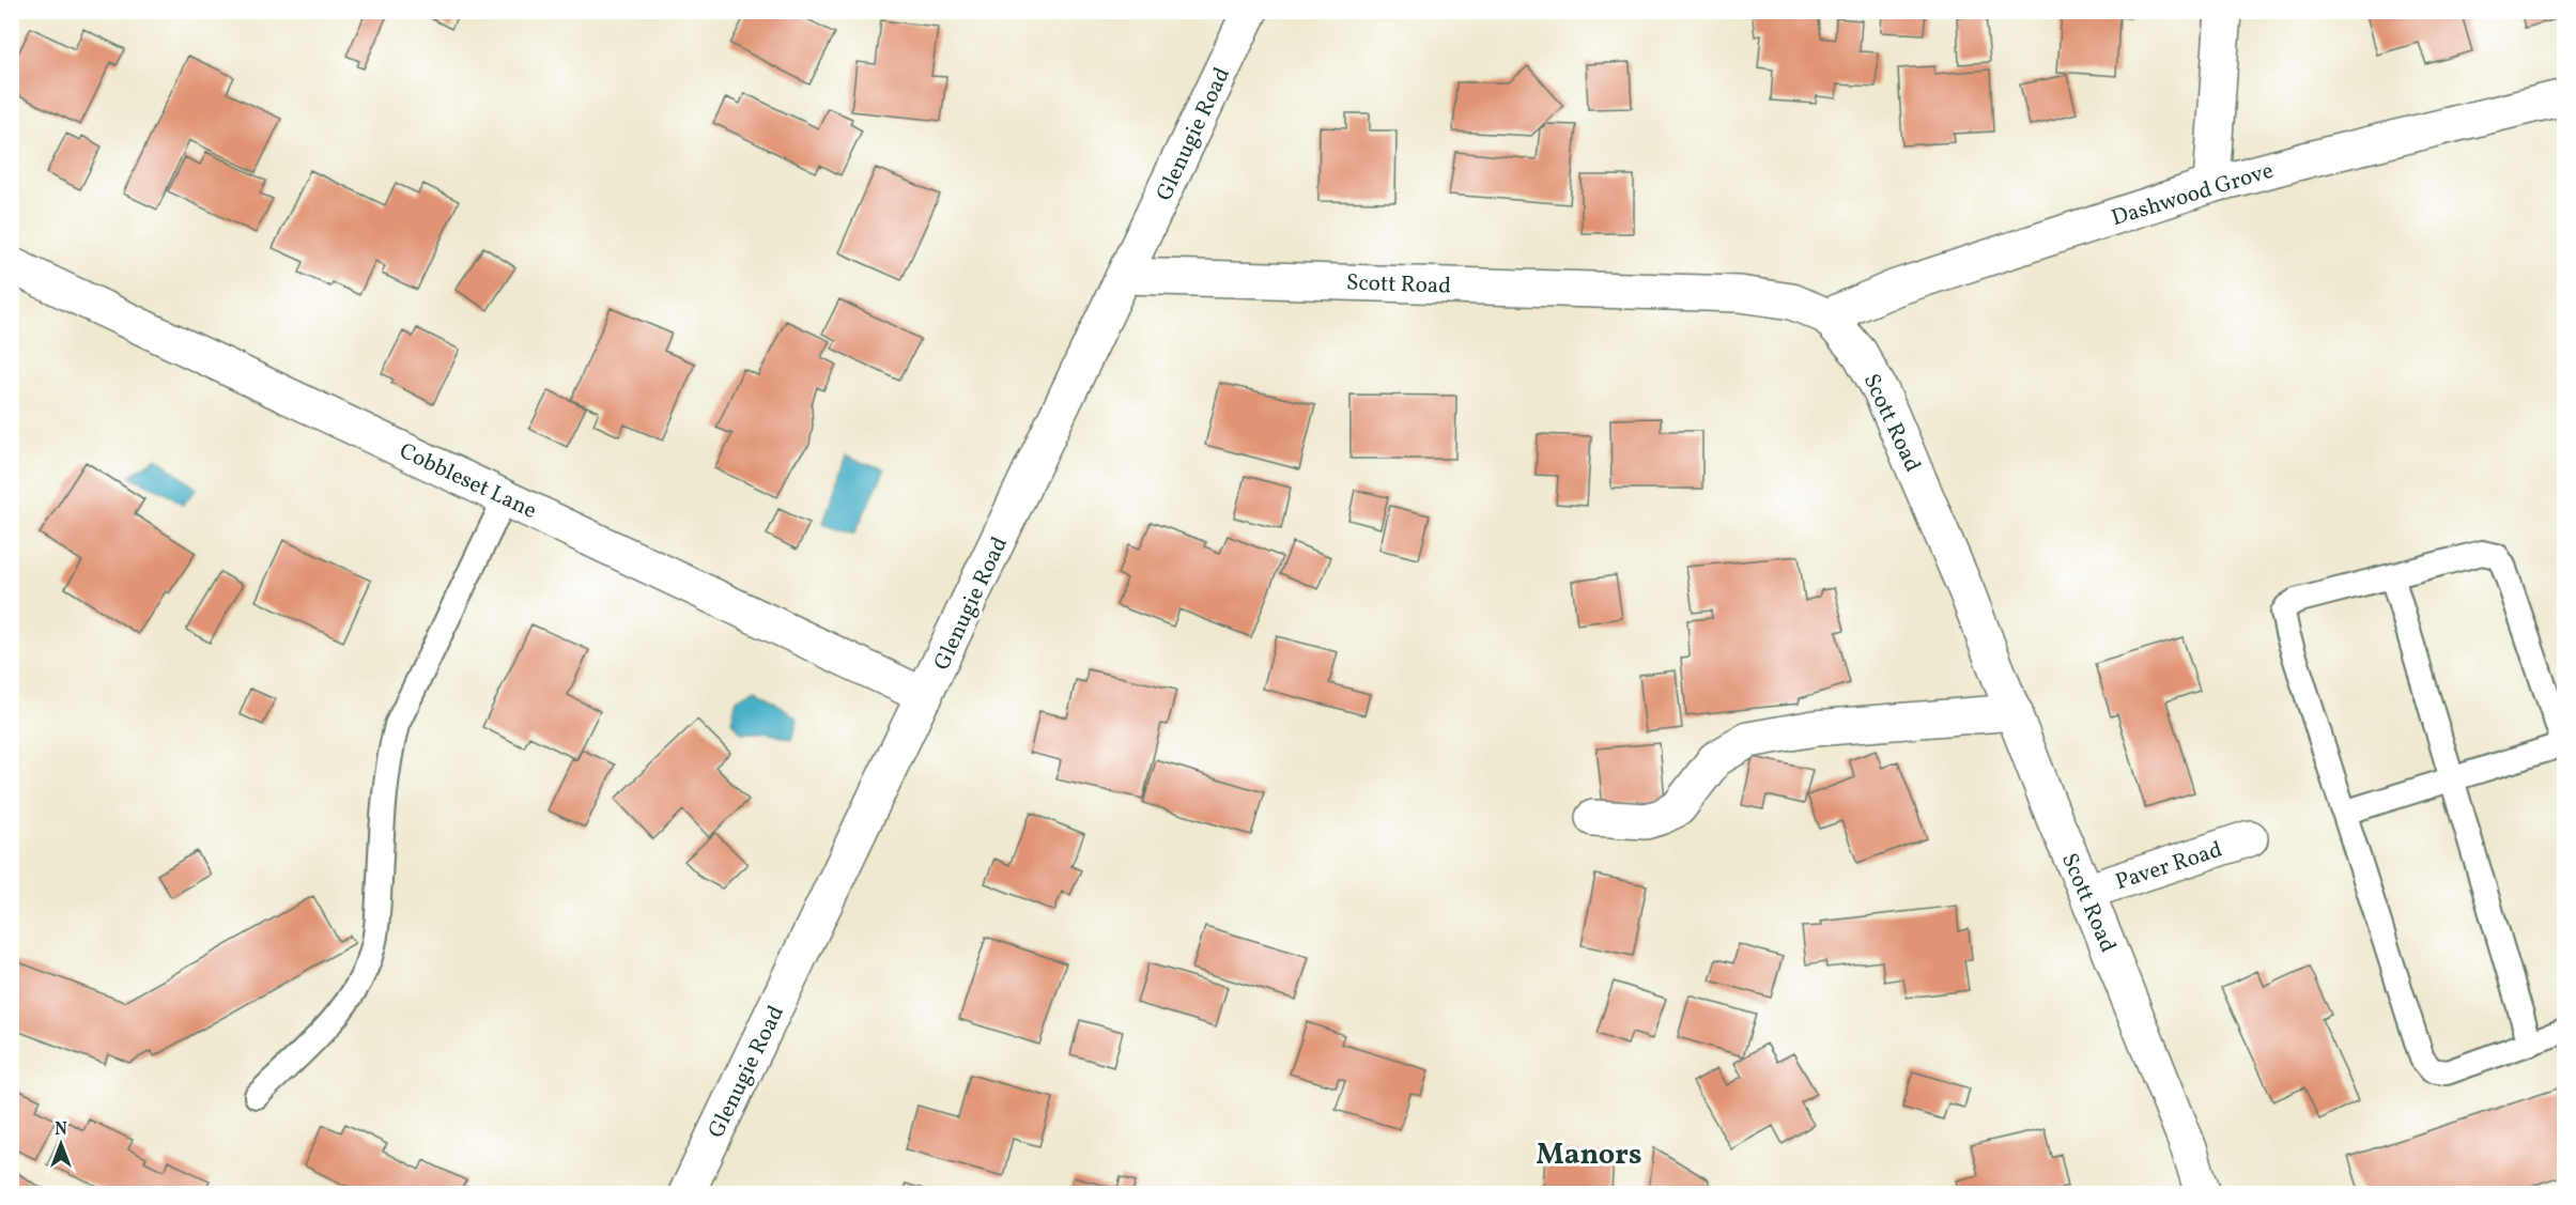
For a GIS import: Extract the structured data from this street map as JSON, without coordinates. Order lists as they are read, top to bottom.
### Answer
{
  "streets": {
    "street": [
      "Glenugie Road",
      "Dashwood Grove",
      "Scott Road",
      "Cobbleset Lane",
      "Paver Road"
    ]
  },
  "crossings": [
    ["Glenugie Road", "Scott Road"],
    ["Glenugie Road", "Cobbleset Lane"],
    ["Dashwood Grove", "Scott Road"],
    ["Scott Road", "Paver Road"]
  ],
  "districts": ["Manors"],
  "north": "top"
}
